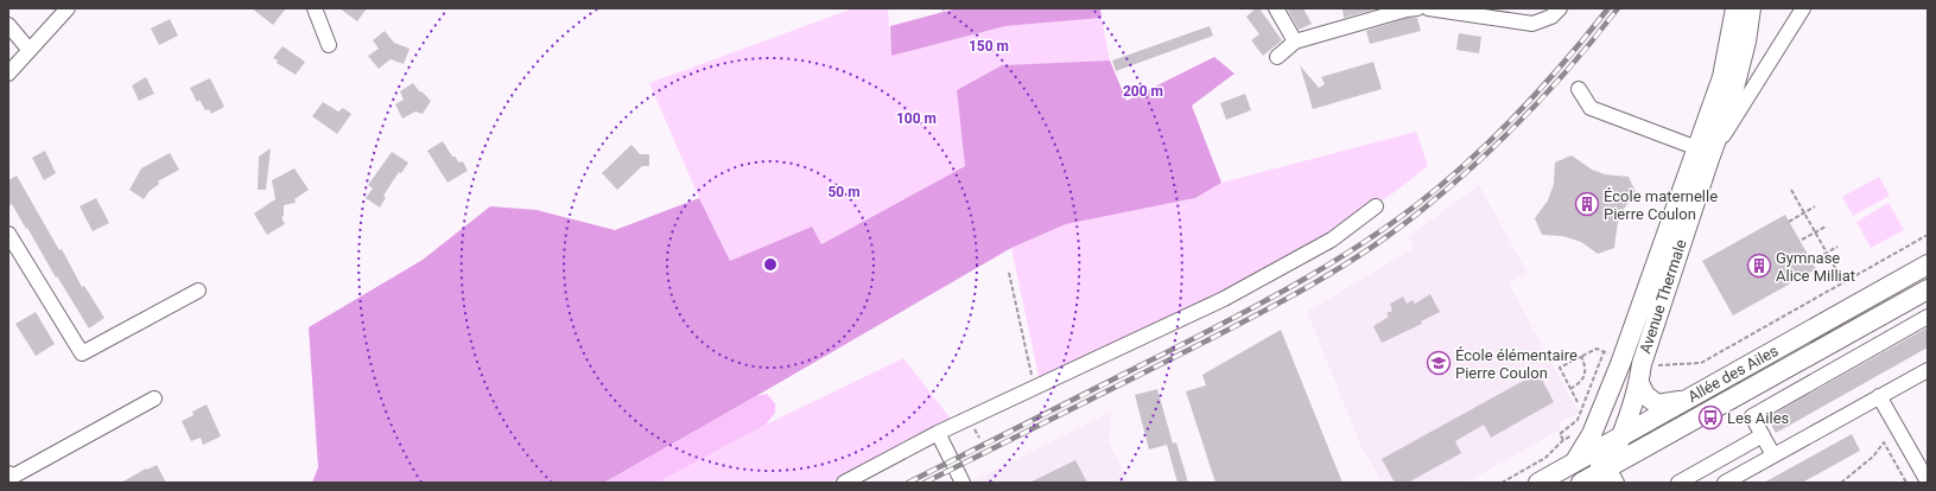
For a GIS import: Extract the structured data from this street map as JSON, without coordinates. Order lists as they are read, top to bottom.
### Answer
{
  "streets": {
    "main road": ["Avenue Thermale", "Allée des Ailes"]
  },
  "crossings": [
    ["Avenue Thermale", "Allée des Ailes"]
  ],
  "places": {
    "building": ["École maternelle Pierre Coulon", "Gymnase Alice Milliat"],
    "school or university": ["École élémentaire Pierre Coulon"],
    "bus stop": ["Les Ailes"]
  },
  "rings": [
    "150 m",
    "200 m",
    "100 m",
    "50 m"
  ]
}
